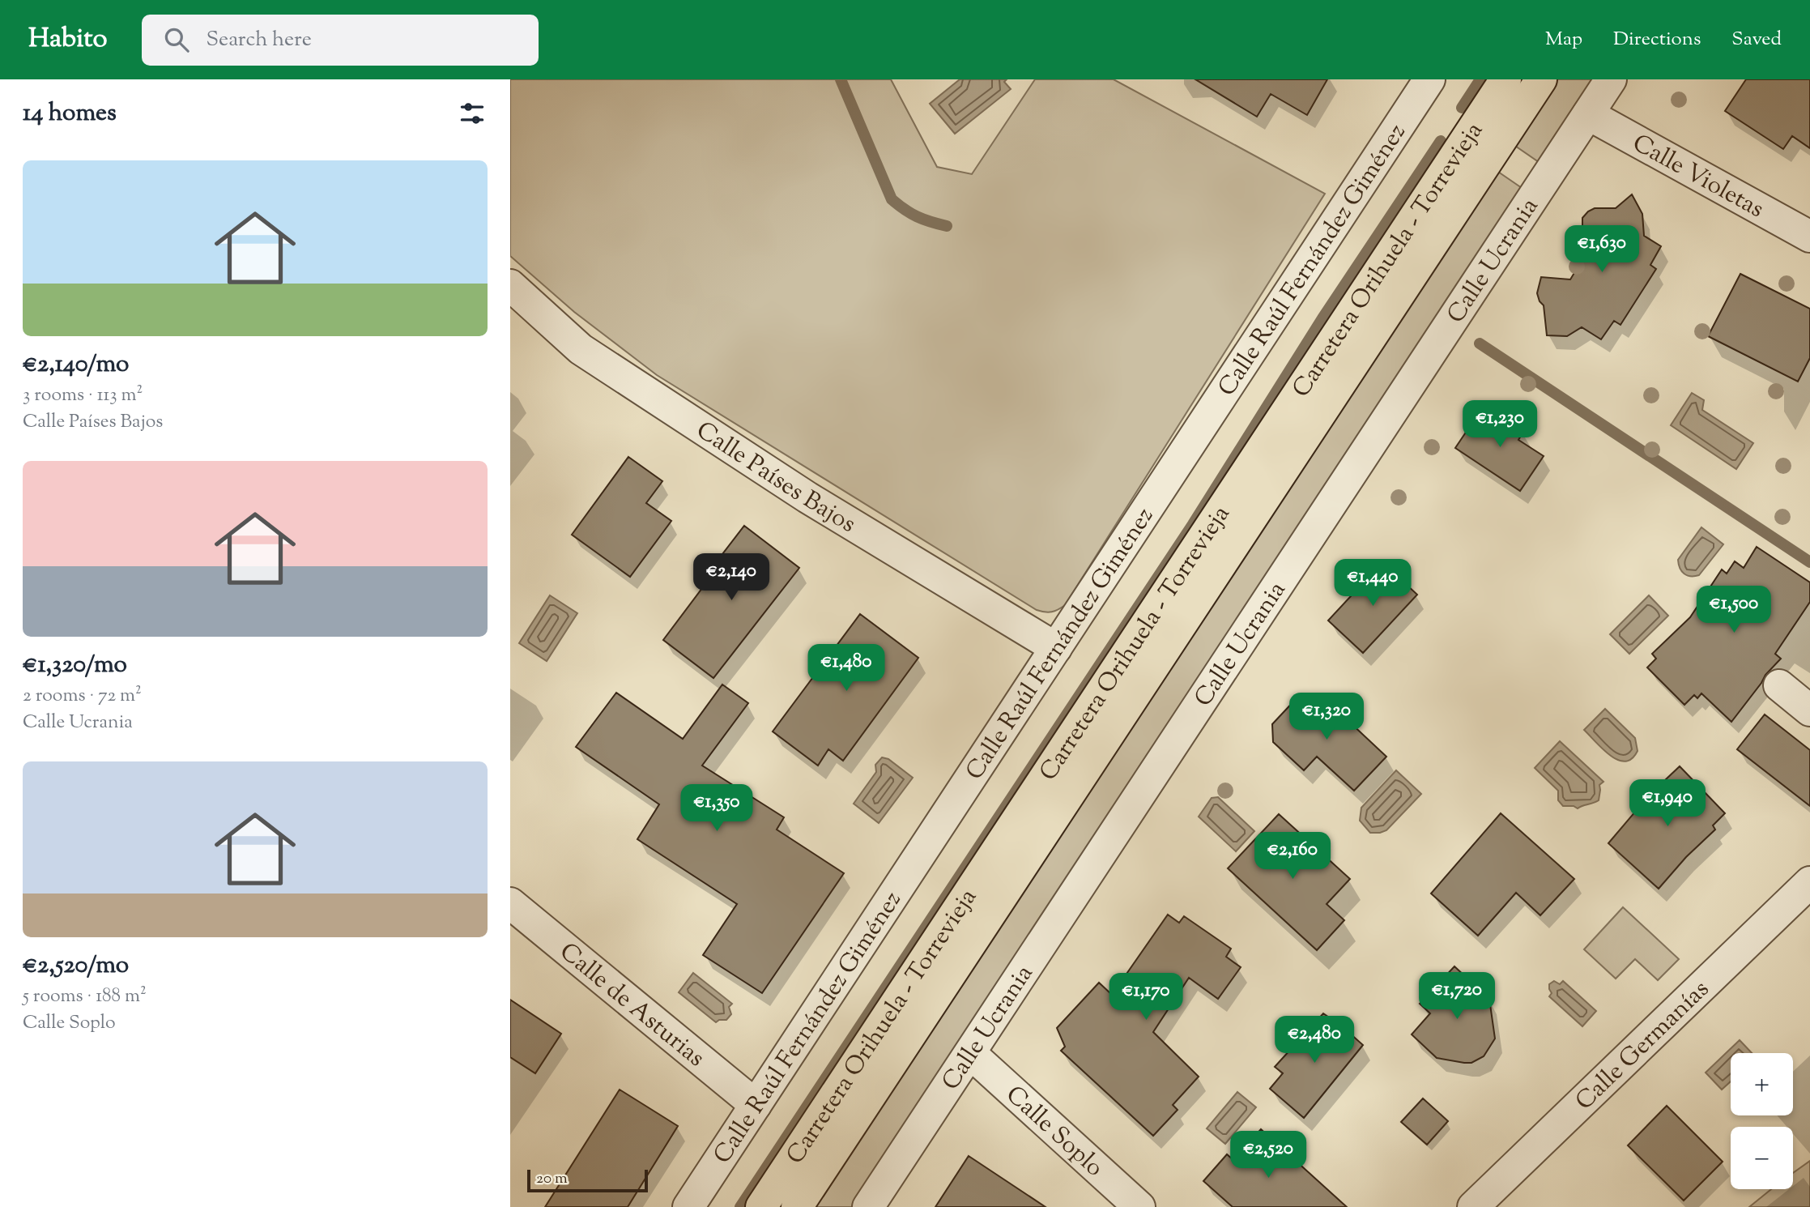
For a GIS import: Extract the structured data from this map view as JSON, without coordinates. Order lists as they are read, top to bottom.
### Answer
{
  "streets": {
    "main road": ["Carretera Orihuela - Torrevieja"],
    "street": [
      "Calle Violetas",
      "Calle Raúl Fernández Giménez",
      "Calle Ucrania",
      "Calle Países Bajos",
      "Calle de Asturias",
      "Calle Germanías",
      "Calle Soplo"
    ]
  },
  "crossings": [
    ["Calle Violetas", "Calle Ucrania"],
    ["Calle Raúl Fernández Giménez", "Calle Países Bajos"],
    ["Calle Raúl Fernández Giménez", "Calle de Asturias"],
    ["Calle Ucrania", "Calle Soplo"]
  ],
  "scale_bar": "20 m",
  "page": {
    "header": "Habito",
    "search": "Search here",
    "nav": ["Map", "Directions", "Saved"],
    "heading": "14 homes",
    "list": [
      {
        "name": "€2,140/mo",
        "note": "3 rooms · 113 m² · Calle Países Bajos"
      },
      {
        "name": "€1,320/mo",
        "note": "2 rooms · 72 m² · Calle Ucrania"
      },
      {
        "name": "€2,520/mo",
        "note": "5 rooms · 188 m² · Calle Soplo"
      }
    ],
    "price": [
      "€1,630",
      "€1,230",
      "€2,140",
      "€1,440",
      "€1,500",
      "€1,480",
      "€1,320",
      "€1,940",
      "€1,350",
      "€2,160",
      "€1,720",
      "€1,170",
      "€2,480",
      "€2,520"
    ],
    "map_buttons": ["+", "−"],
    "scale": "20 m"
  }
}
